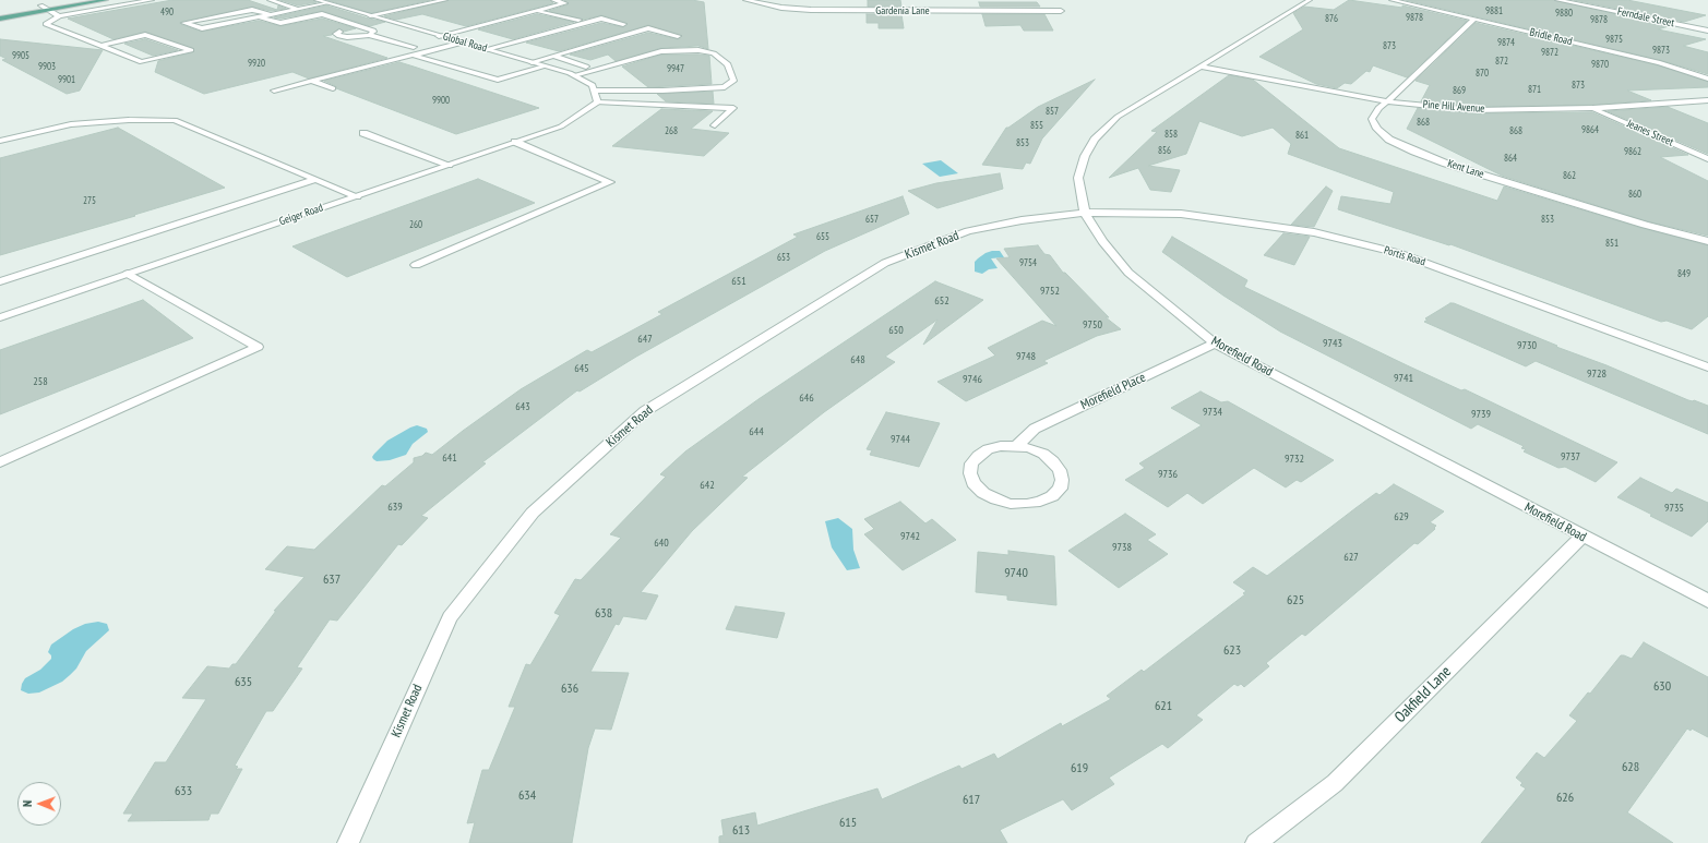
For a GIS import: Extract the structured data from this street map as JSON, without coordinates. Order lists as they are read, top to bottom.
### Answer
{
  "streets": {
    "street": [
      "Gardenia Lane",
      "Ferndale Street",
      "Bridle Road",
      "Global Road",
      "Pine Hill Avenue",
      "Jeanes Street",
      "Kent Lane",
      "Geiger Road",
      "Kismet Road",
      "Portis Road",
      "Morefield Road",
      "Morefield Place",
      "Oakfield Lane"
    ]
  },
  "crossings": [
    ["Bridle Road", "Kent Lane"],
    ["Pine Hill Avenue", "Jeanes Street"],
    ["Pine Hill Avenue", "Kent Lane"],
    ["Pine Hill Avenue", "Morefield Road"],
    ["Kismet Road", "Portis Road"],
    ["Kismet Road", "Morefield Road"],
    ["Portis Road", "Morefield Road"],
    ["Morefield Road", "Morefield Place"],
    ["Morefield Road", "Oakfield Lane"]
  ],
  "house_numbers": [
    "9881",
    "490",
    "9880",
    "9878",
    "876",
    "9878",
    "9875",
    "9874",
    "873",
    "9873",
    "9872",
    "9905",
    "872",
    "9920",
    "9870",
    "9903",
    "9947",
    "870",
    "9901",
    "873",
    "871",
    "869",
    "9900",
    "857",
    "868",
    "855",
    "9864",
    "268",
    "868",
    "858",
    "861",
    "853",
    "856",
    "9862",
    "864",
    "862",
    "860",
    "275",
    "657",
    "853",
    "260",
    "655",
    "851",
    "653",
    "9754",
    "849",
    "651",
    "9752",
    "652",
    "9750",
    "650",
    "647",
    "9743",
    "9730",
    "9748",
    "648",
    "645",
    "9728",
    "9741",
    "9746",
    "258",
    "646",
    "643",
    "9734",
    "9739",
    "644",
    "9744",
    "9737",
    "641",
    "9732",
    "9736",
    "642",
    "639",
    "9735",
    "629",
    "9742",
    "640",
    "9738",
    "627",
    "9740",
    "637",
    "625",
    "638",
    "623",
    "635",
    "630",
    "636",
    "621",
    "628",
    "619",
    "633",
    "634",
    "626",
    "617",
    "615",
    "613"
  ],
  "north": "left"
}
